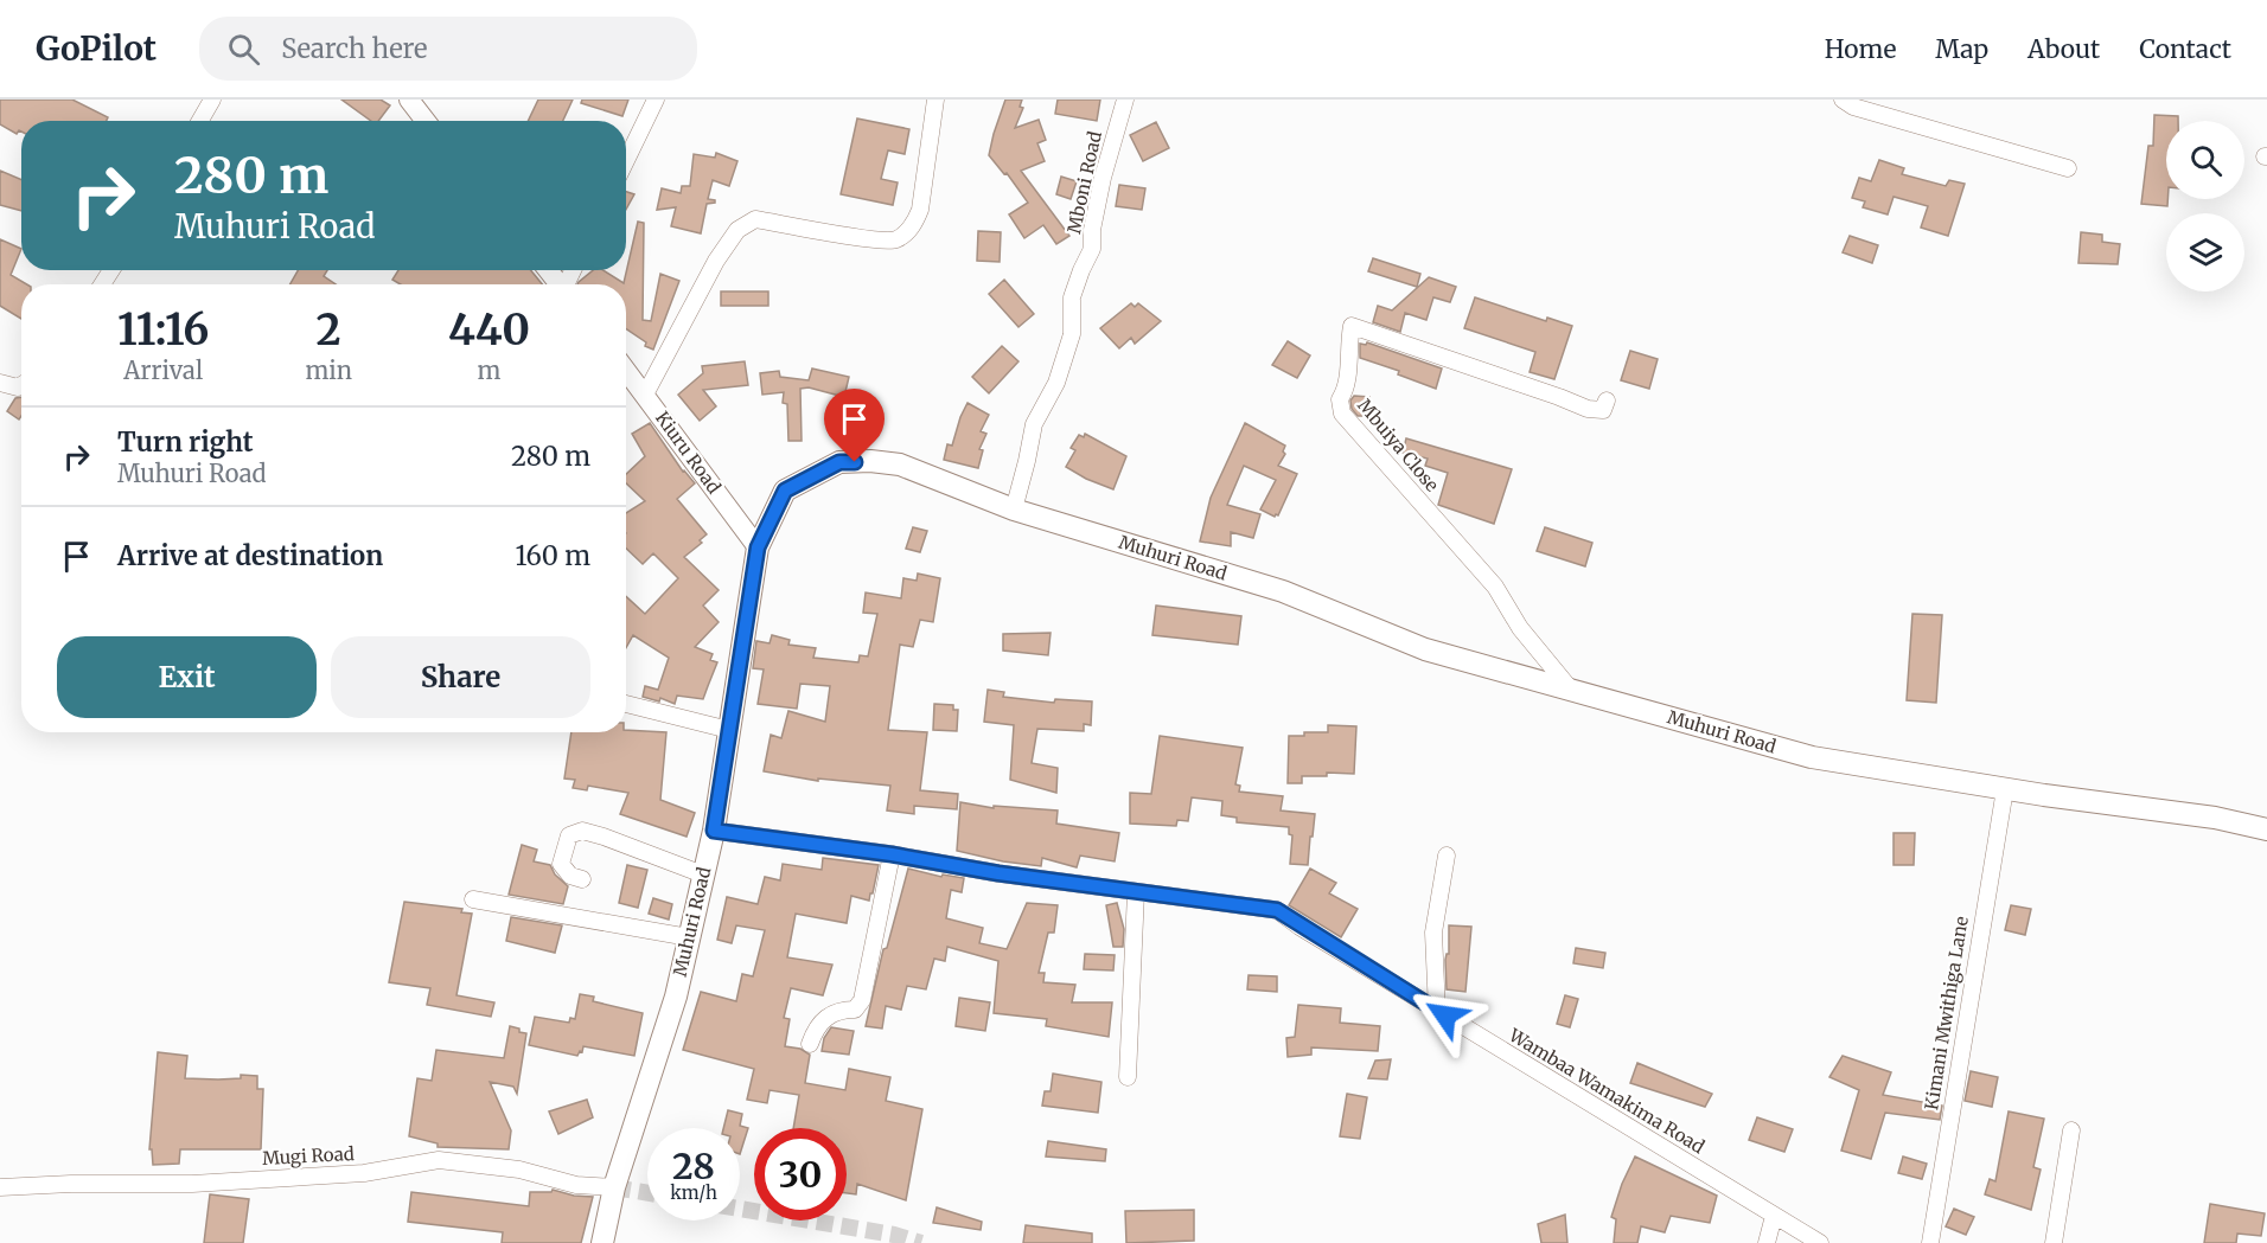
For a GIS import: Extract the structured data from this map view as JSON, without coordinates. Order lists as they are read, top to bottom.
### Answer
{
  "streets": {
    "main road": ["Muhuri Road"],
    "street": [
      "Mboni Road",
      "Mbuiya Close",
      "Kiuru Road",
      "Kimani Mwithiga Lane",
      "Wambaa Wamakima Road",
      "Mugi Road"
    ]
  },
  "crossings": [
    ["Mboni Road", "Muhuri Road"],
    ["Mbuiya Close", "Muhuri Road"],
    ["Kiuru Road", "Muhuri Road"],
    ["Muhuri Road", "Kimani Mwithiga Lane"],
    ["Muhuri Road", "Wambaa Wamakima Road"],
    ["Muhuri Road", "Mugi Road"]
  ],
  "page": {
    "header": "GoPilot",
    "search": "Search here",
    "nav": [
      "Home",
      "Map",
      "About",
      "Contact"
    ],
    "turn": ["280 m", "Muhuri Road"],
    "eta": [
      "11:16",
      "Arrival",
      "2",
      "min",
      "440",
      "m"
    ],
    "list": [
      {
        "name": "Turn right",
        "note": "Muhuri Road",
        "value": "280 m"
      },
      {
        "name": "Arrive at destination",
        "value": "160 m"
      }
    ],
    "buttons": ["Exit", "Share"],
    "speed": "28 km/h",
    "limit": "30"
  }
}
